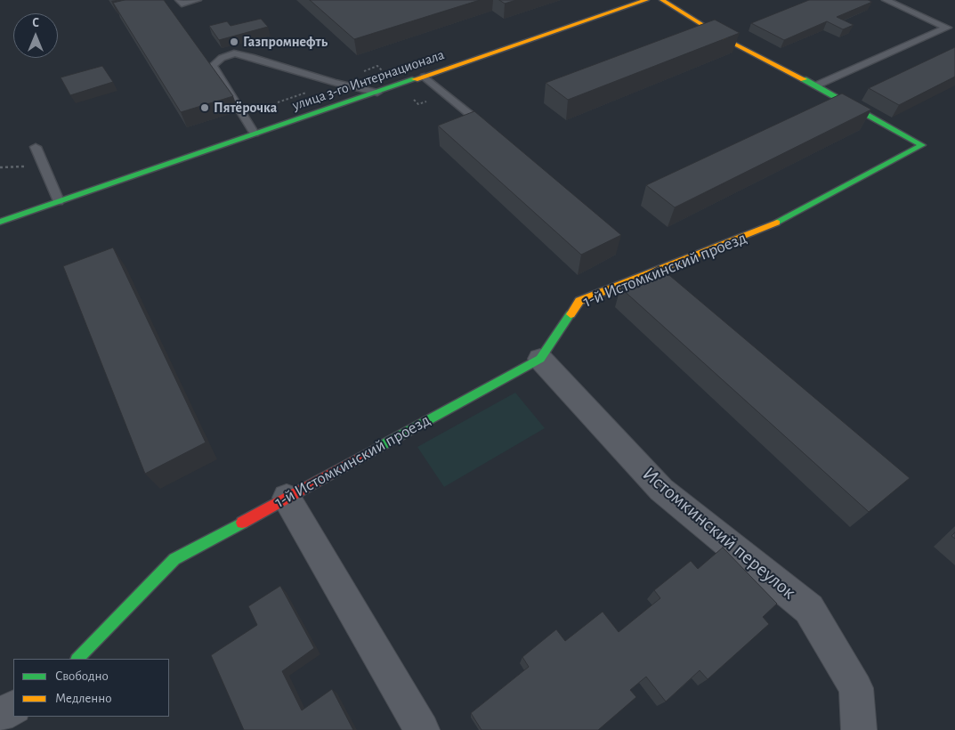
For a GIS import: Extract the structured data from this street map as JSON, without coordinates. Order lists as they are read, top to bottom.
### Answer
{
  "streets": {
    "street": ["улица 3-го Интернационала", "1-й Истомкинский проезд", "Истомкинский переулок"]
  },
  "crossings": [
    ["1-й Истомкинский проезд", "Истомкинский переулок"]
  ],
  "places": ["Газпромнефть", "Пятёрочка"],
  "legend": ["Свободно", "Медленно"],
  "north": "top"
}
